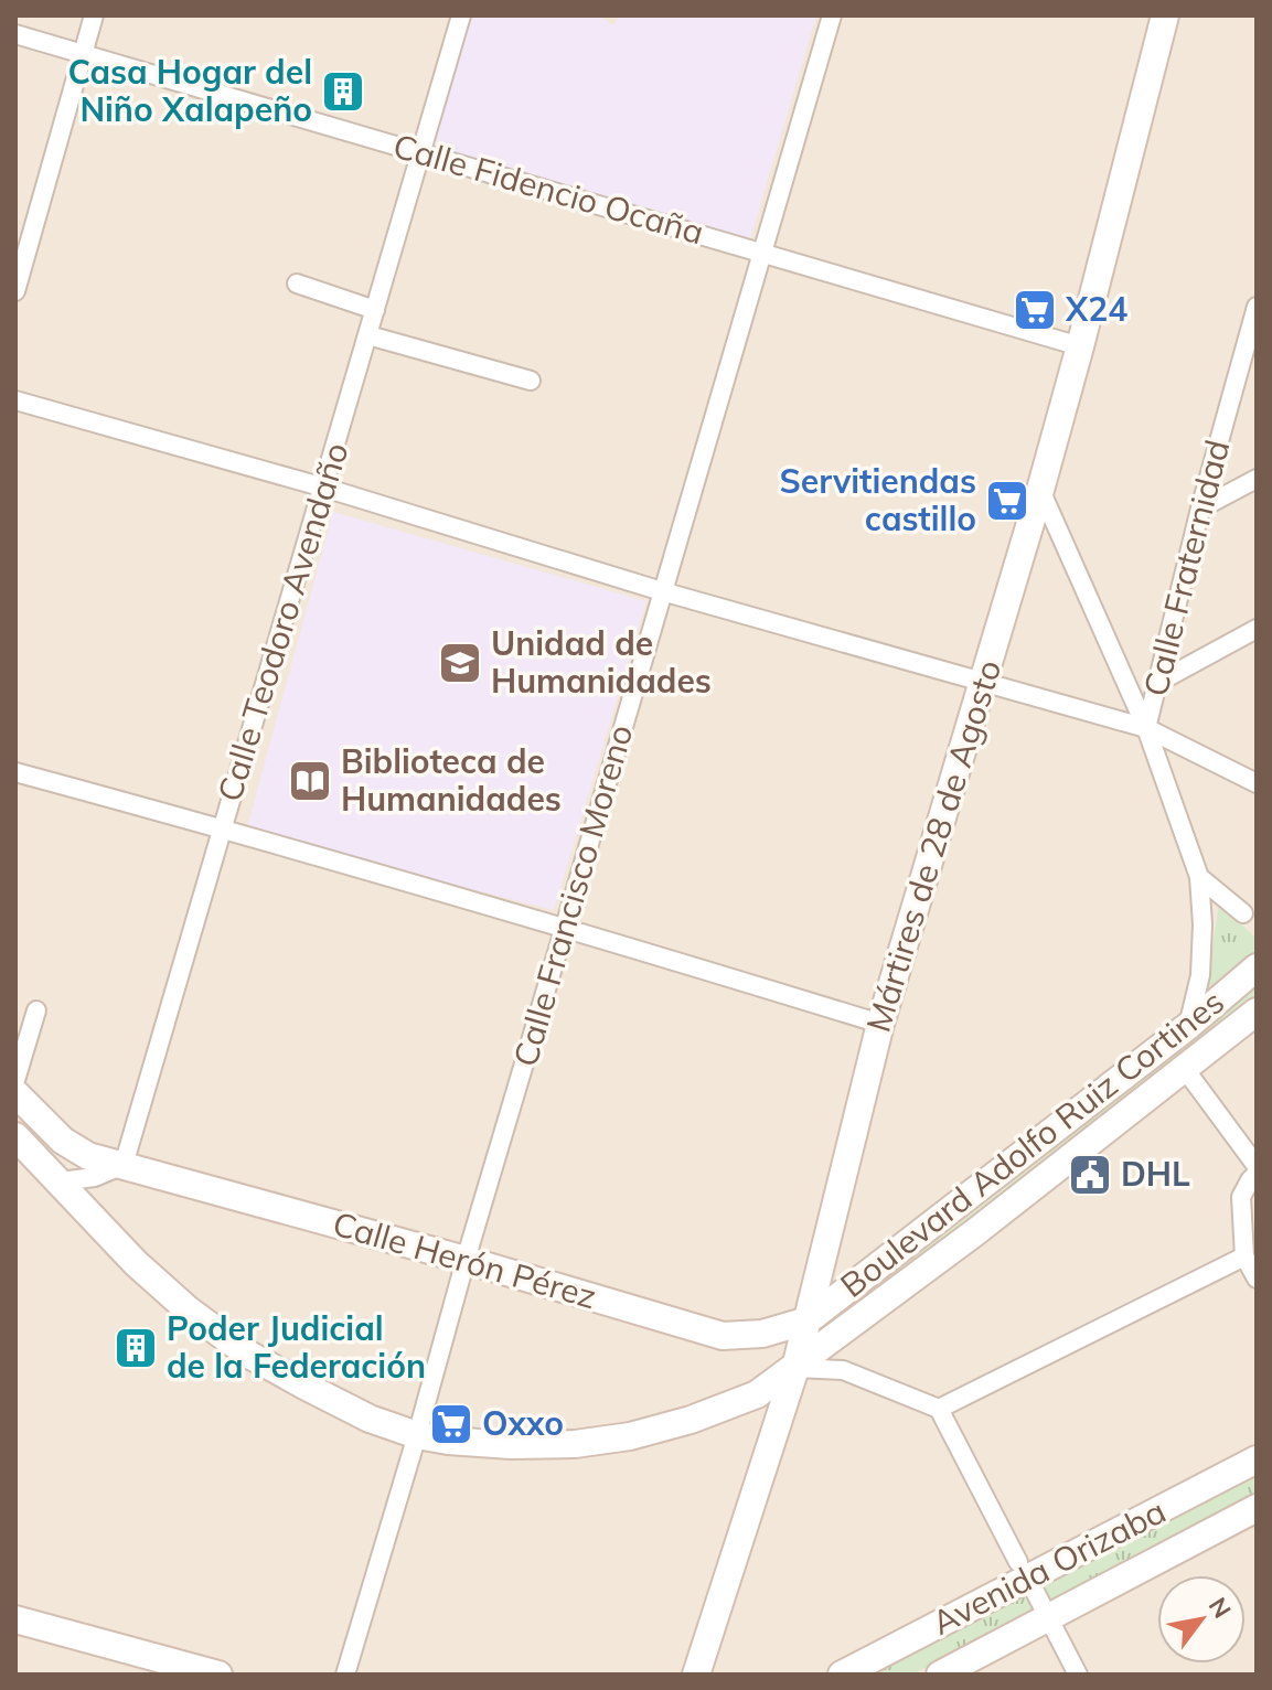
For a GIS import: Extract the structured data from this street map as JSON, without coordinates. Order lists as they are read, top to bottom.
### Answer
{
  "streets": {
    "main road": [
      "Mártires de 28 de Agosto",
      "Boulevard Adolfo Ruiz Cortines",
      "Calle Herón Pérez",
      "Avenida Orizaba"
    ],
    "street": [
      "Calle Fidencio Ocaña",
      "Calle Fraternidad",
      "Calle Teodoro Avendaño",
      "Calle Francisco Moreno"
    ]
  },
  "crossings": [
    ["Calle Fidencio Ocaña", "Calle Teodoro Avendaño"],
    ["Calle Fidencio Ocaña", "Mártires de 28 de Agosto"],
    ["Calle Fidencio Ocaña", "Calle Francisco Moreno"],
    ["Calle Teodoro Avendaño", "Calle Herón Pérez"],
    ["Mártires de 28 de Agosto", "Boulevard Adolfo Ruiz Cortines"],
    ["Mártires de 28 de Agosto", "Calle Herón Pérez"],
    ["Calle Francisco Moreno", "Boulevard Adolfo Ruiz Cortines"],
    ["Calle Francisco Moreno", "Calle Herón Pérez"],
    ["Boulevard Adolfo Ruiz Cortines", "Calle Herón Pérez"]
  ],
  "places": {
    "building": ["Casa Hogar del Niño Xalapeño", "Poder Judicial de la Federación"],
    "supermarket": ["X24", "Servitiendas castillo", "Oxxo"],
    "school or university": ["Unidad de Humanidades"],
    "library": ["Biblioteca de Humanidades"],
    "public building": ["DHL"]
  },
  "north": "top right"
}
